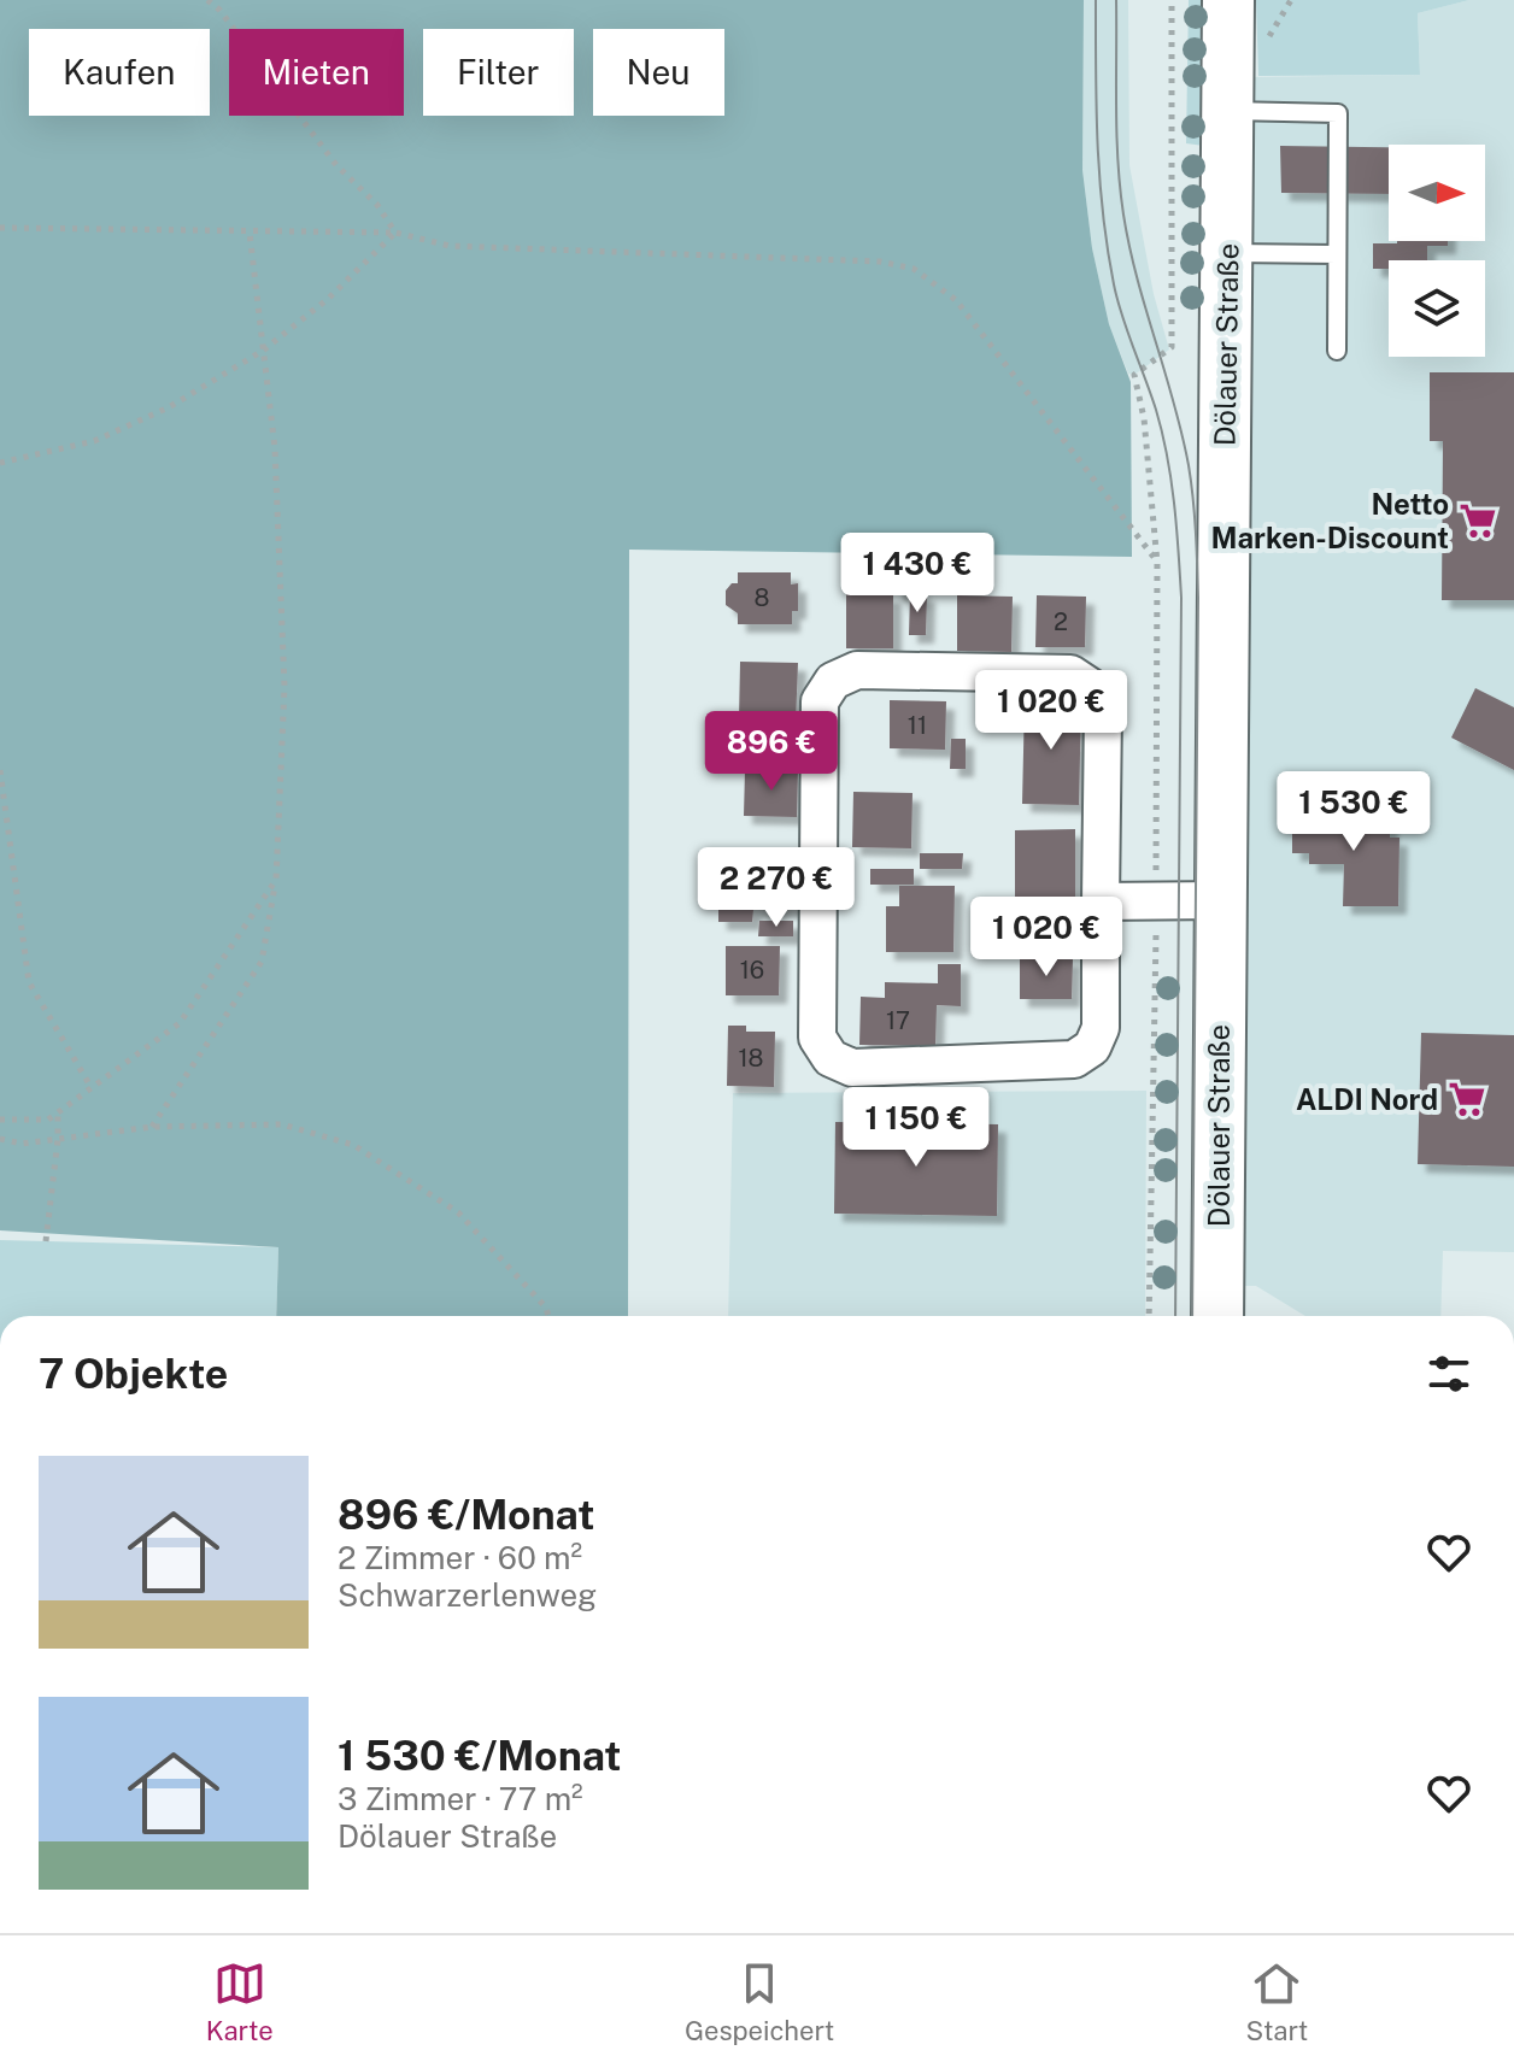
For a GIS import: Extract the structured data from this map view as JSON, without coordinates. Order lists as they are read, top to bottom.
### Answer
{
  "streets": {
    "main road": ["Dölauer Straße"]
  },
  "places": {
    "supermarket": ["Netto Marken-Discount", "ALDI Nord"]
  },
  "house_numbers": [
    "8",
    "2",
    "11",
    "16",
    "17",
    "18"
  ],
  "north": "right",
  "page": {
    "chip": [
      "Kaufen",
      "Mieten",
      "Filter",
      "Neu"
    ],
    "price": [
      "1 430 €",
      "1 020 €",
      "896 €",
      "1 530 €",
      "2 270 €",
      "1 020 €",
      "1 150 €"
    ],
    "heading": "7 Objekte",
    "list": [
      {
        "name": "896 €/Monat",
        "note": "2 Zimmer · 60 m² · Schwarzerlenweg"
      },
      {
        "name": "1 530 €/Monat",
        "note": "3 Zimmer · 77 m² · Dölauer Straße"
      }
    ],
    "tabs": ["Karte", "Gespeichert", "Start"]
  }
}
